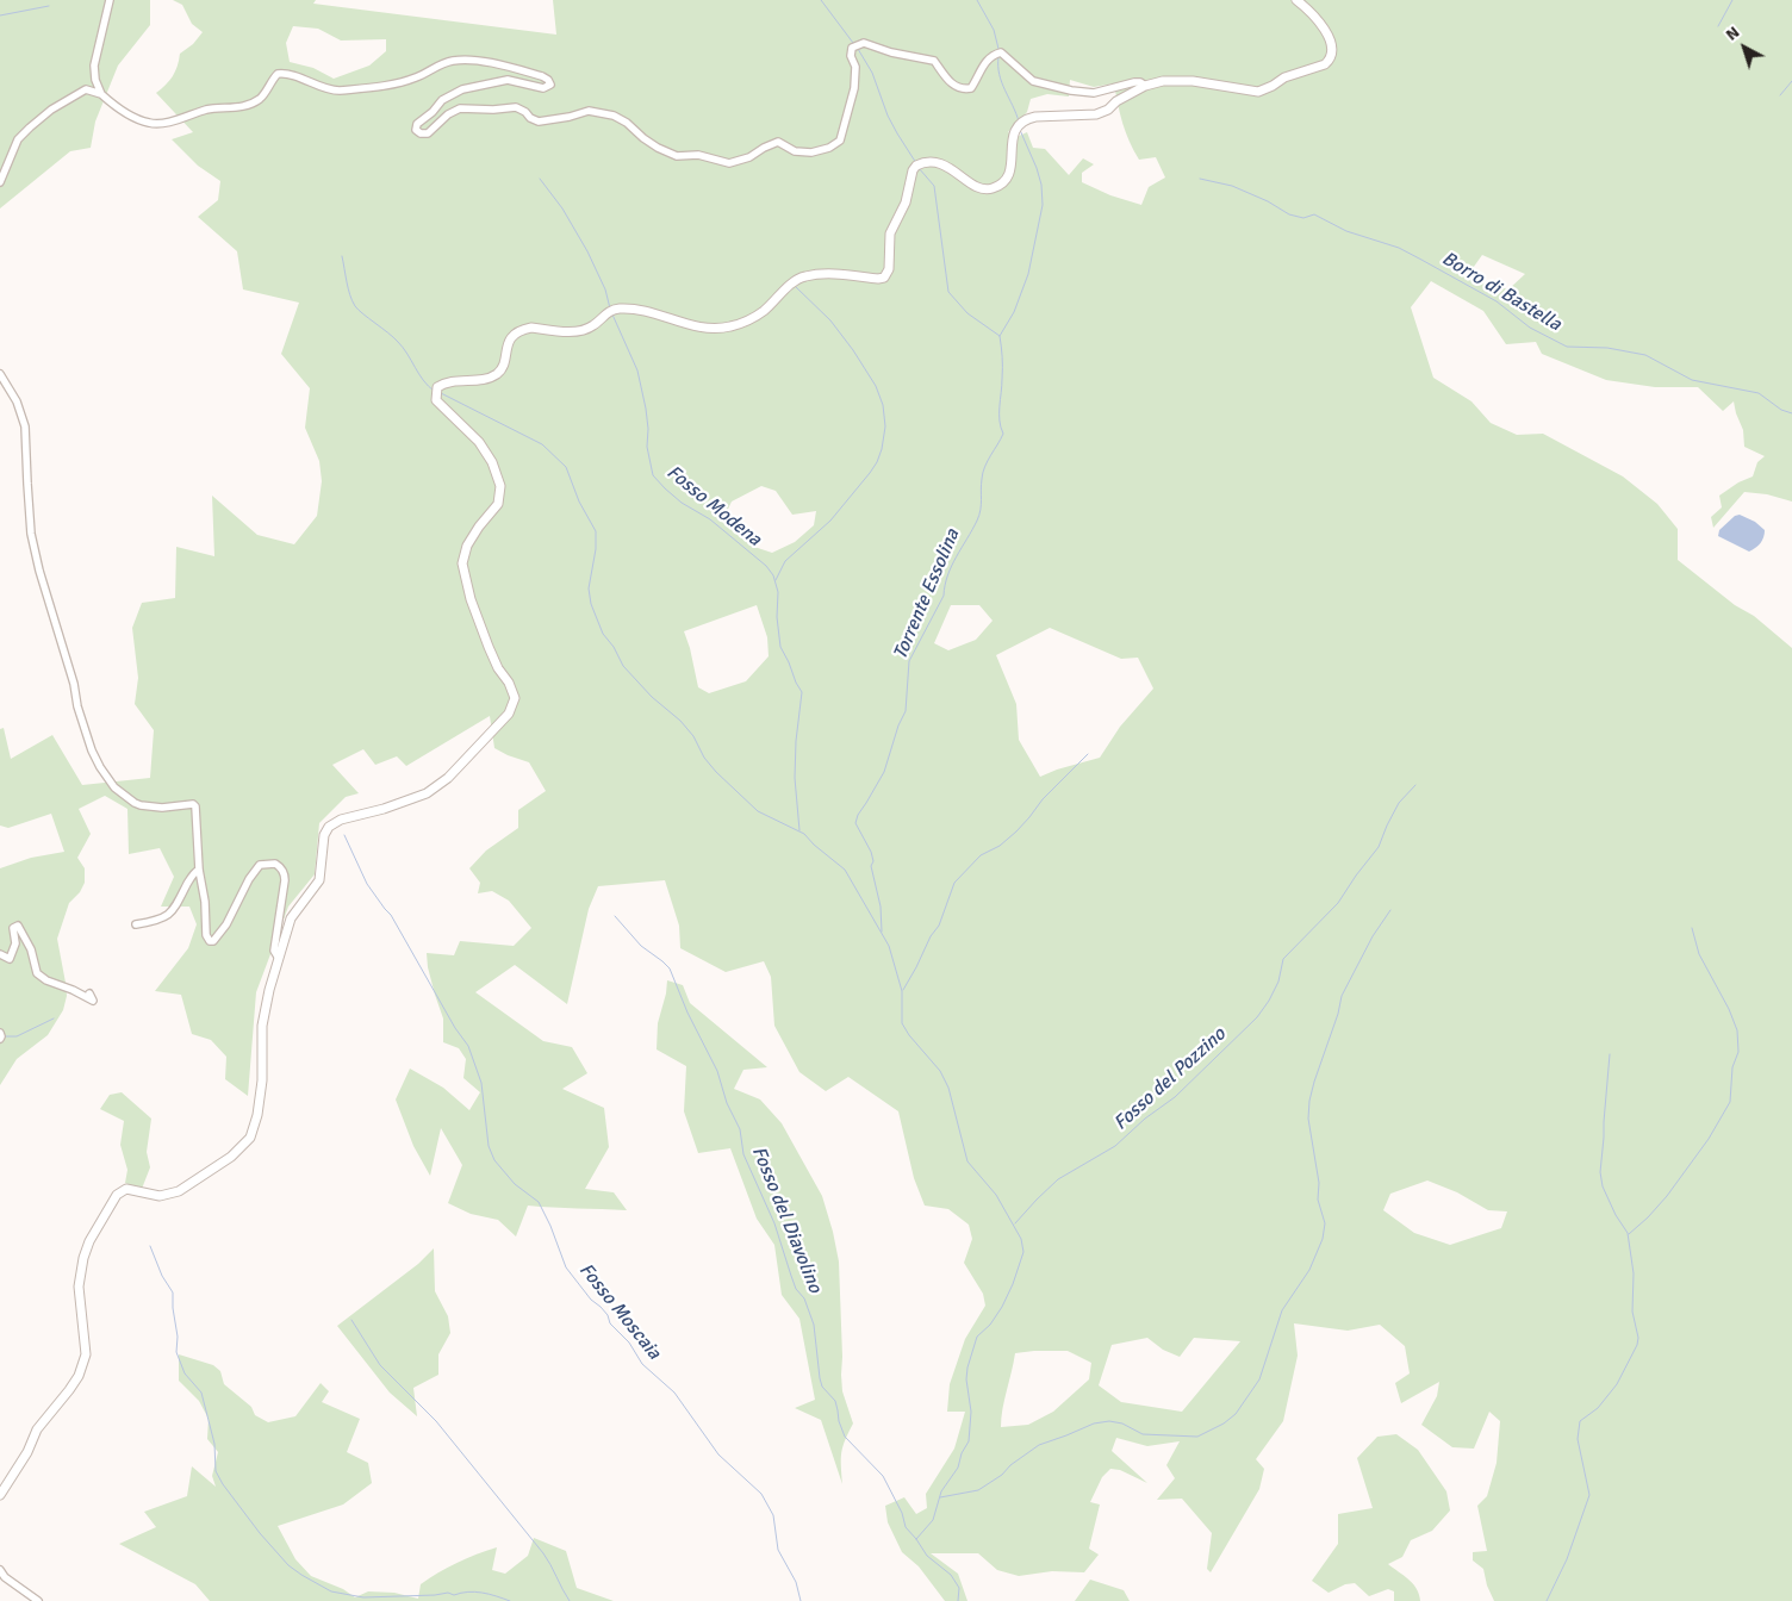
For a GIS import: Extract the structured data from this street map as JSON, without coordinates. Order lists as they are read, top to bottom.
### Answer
{
  "water": [
    "Borro di Bastella",
    "Fosso Modena",
    "Torrente Essolina",
    "Fosso del Pozzino",
    "Fosso del Diavolino",
    "Fosso Moscaia"
  ],
  "north": "top left"
}
